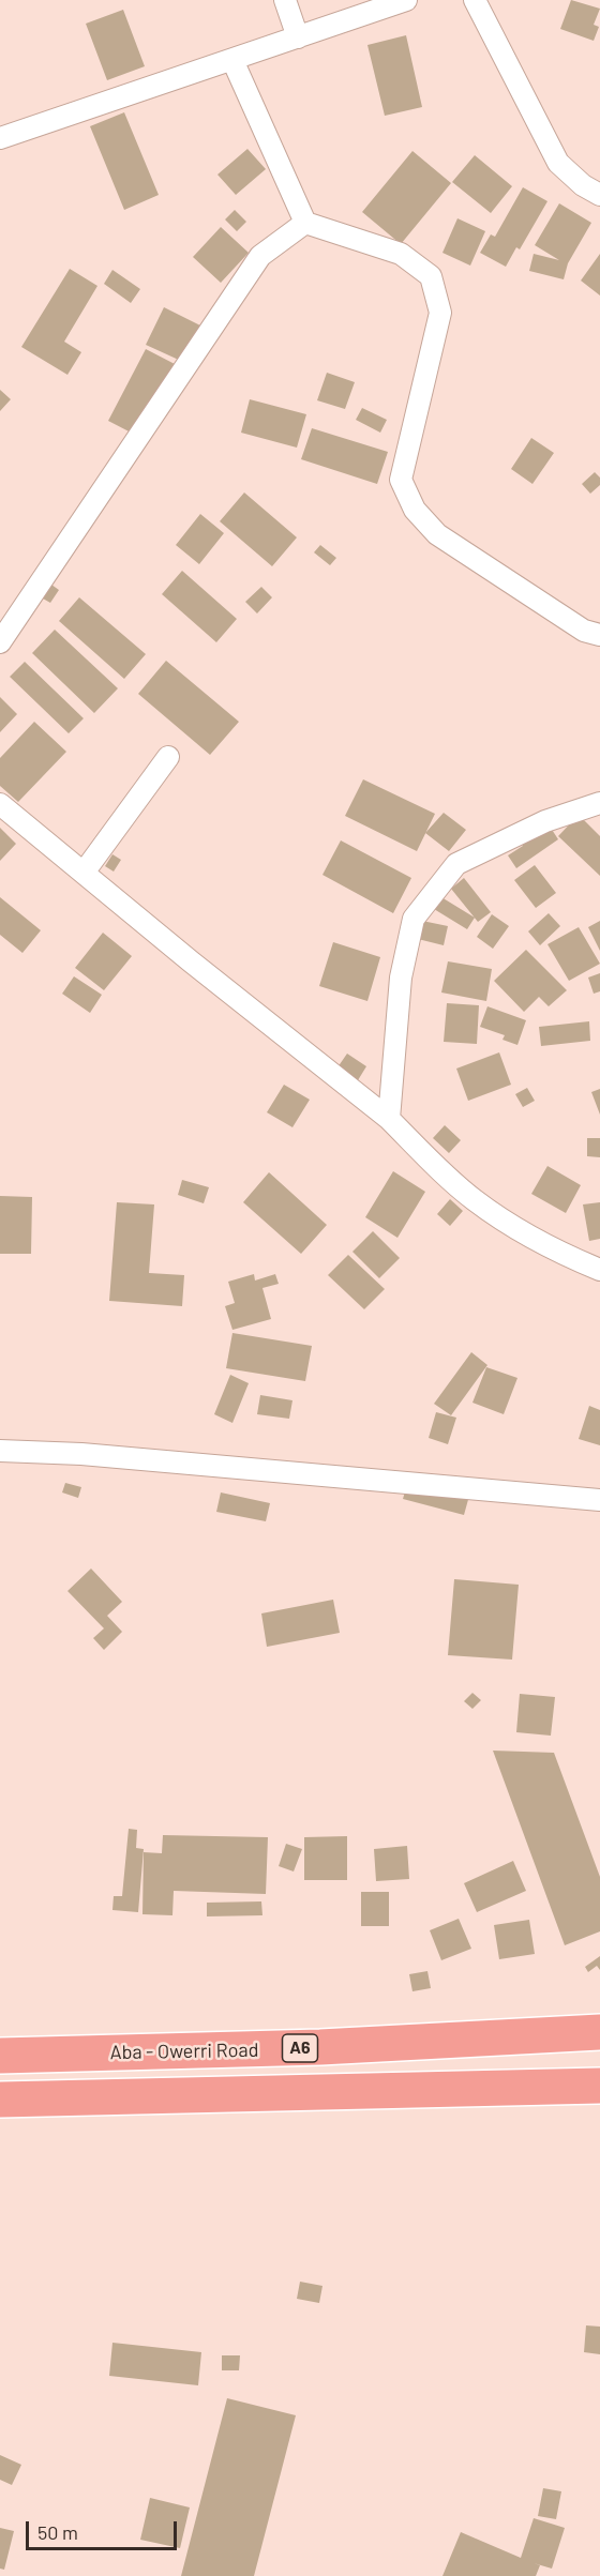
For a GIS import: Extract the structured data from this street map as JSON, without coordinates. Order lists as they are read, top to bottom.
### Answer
{
  "streets": {
    "highway": ["A6", "Aba - Owerri Road"]
  },
  "scale_bar": "50 m"
}
